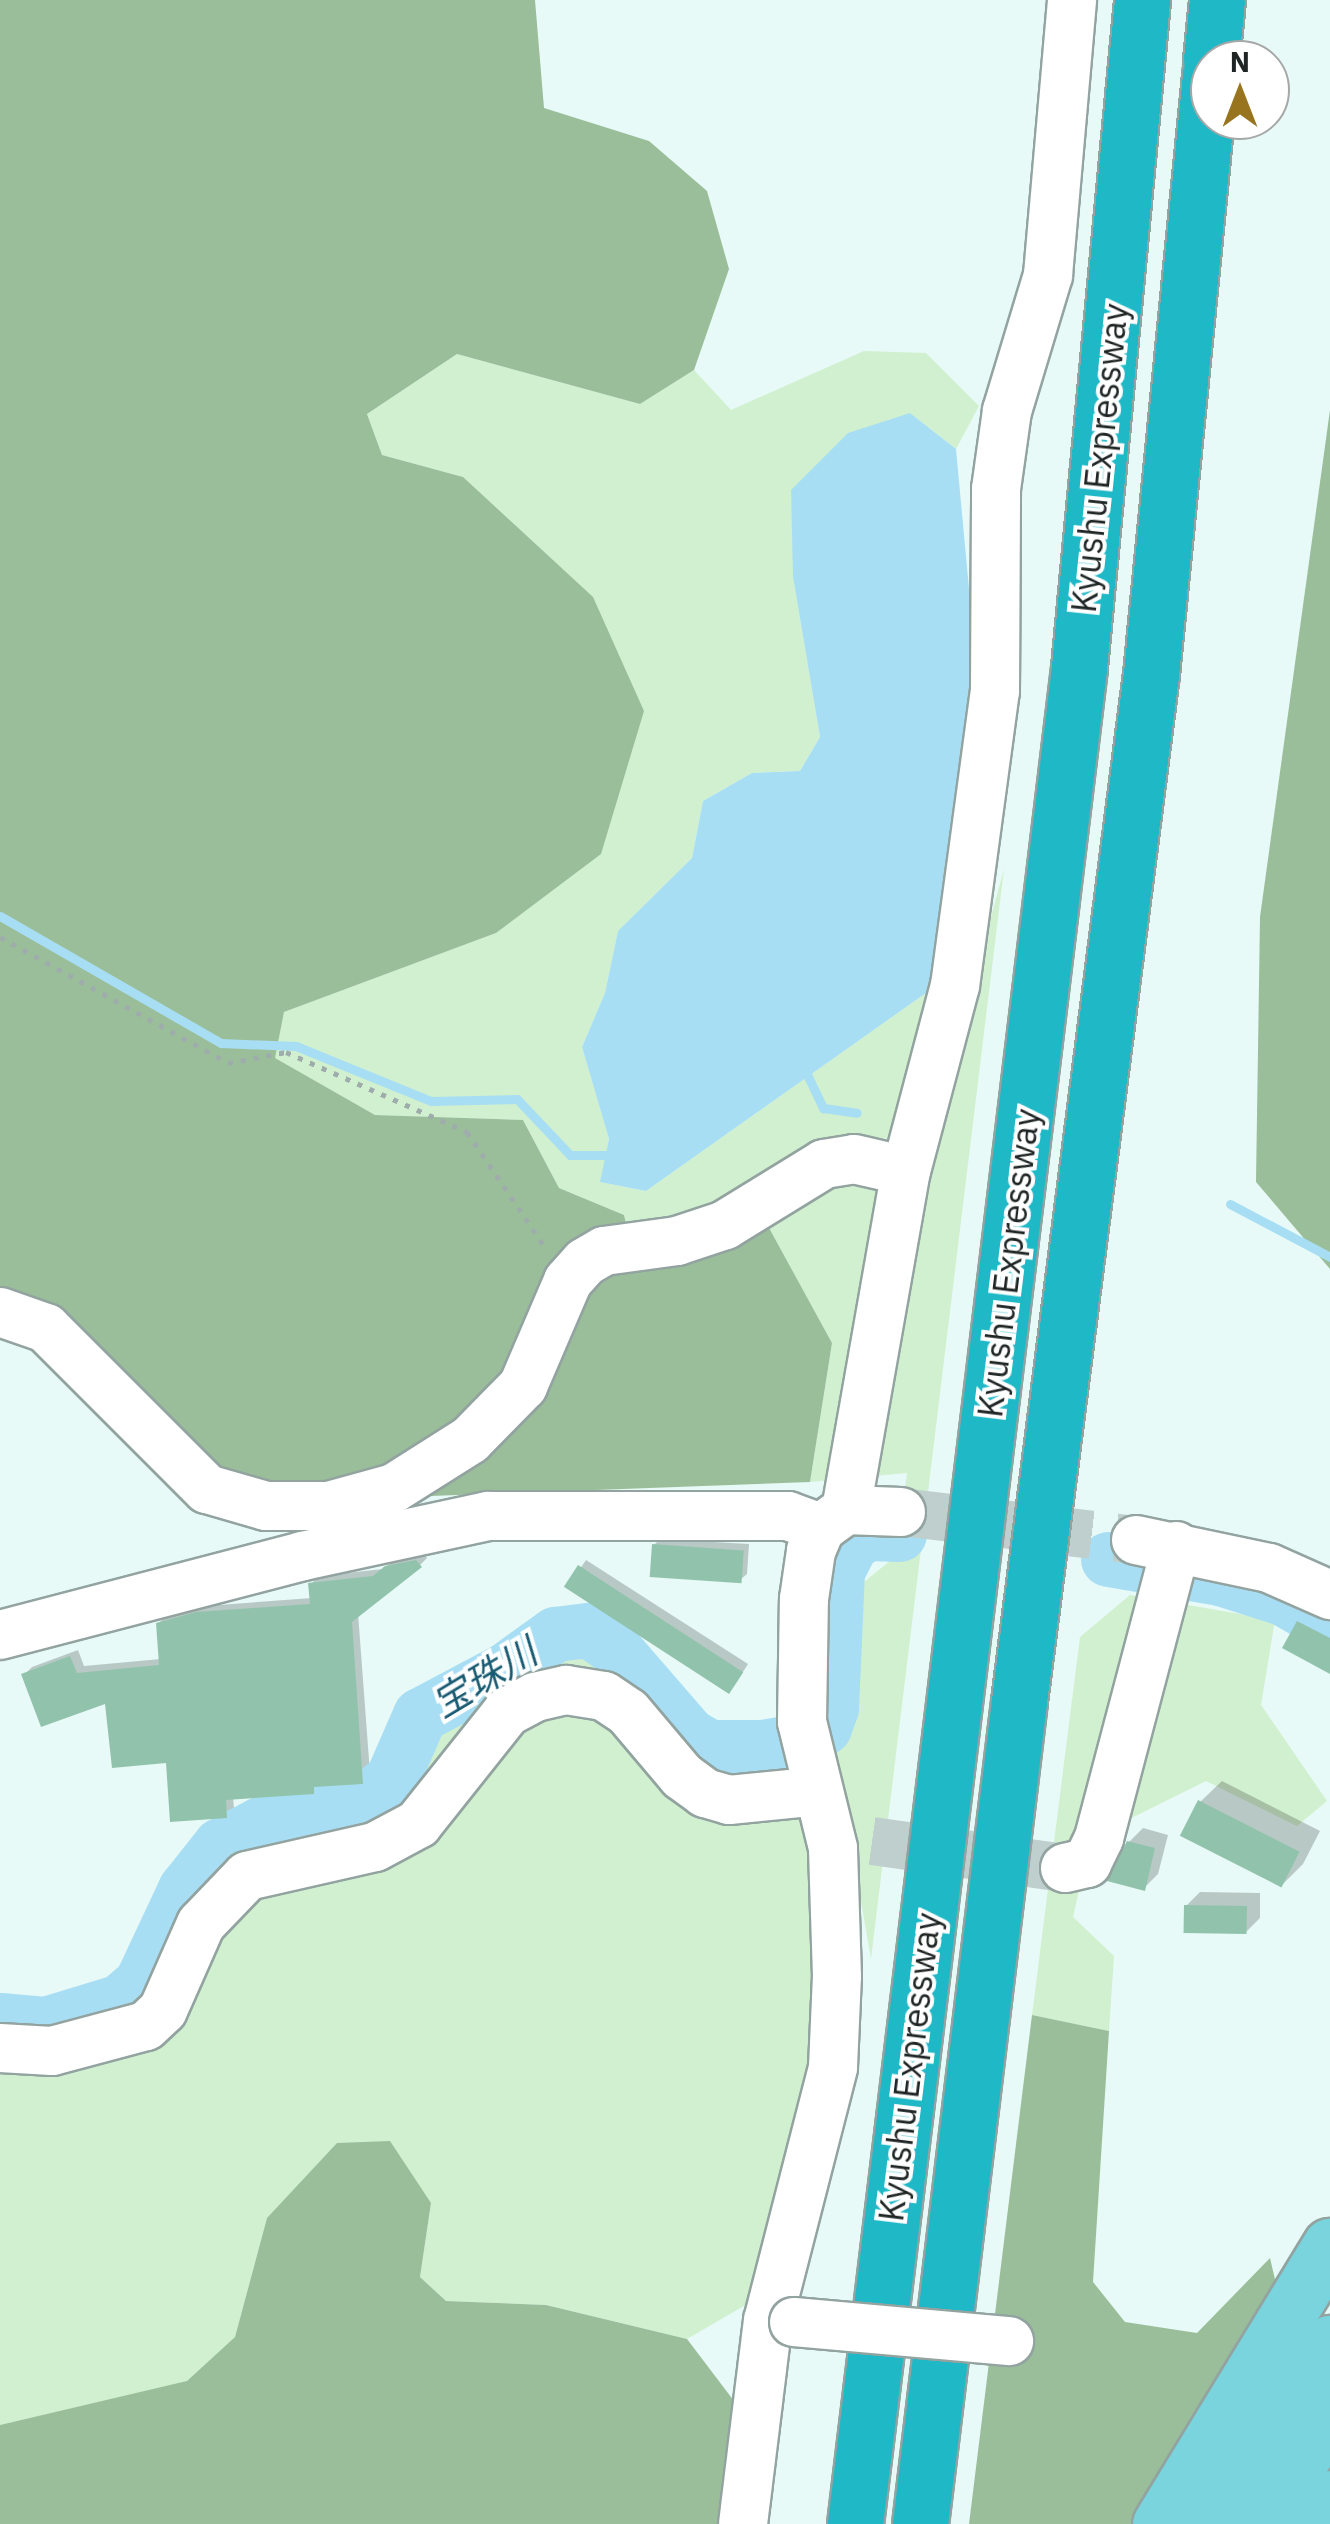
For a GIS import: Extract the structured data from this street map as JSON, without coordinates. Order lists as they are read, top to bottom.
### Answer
{
  "streets": {
    "highway": ["Kyushu Expressway"]
  },
  "water": ["宝珠川"],
  "north": "top"
}
